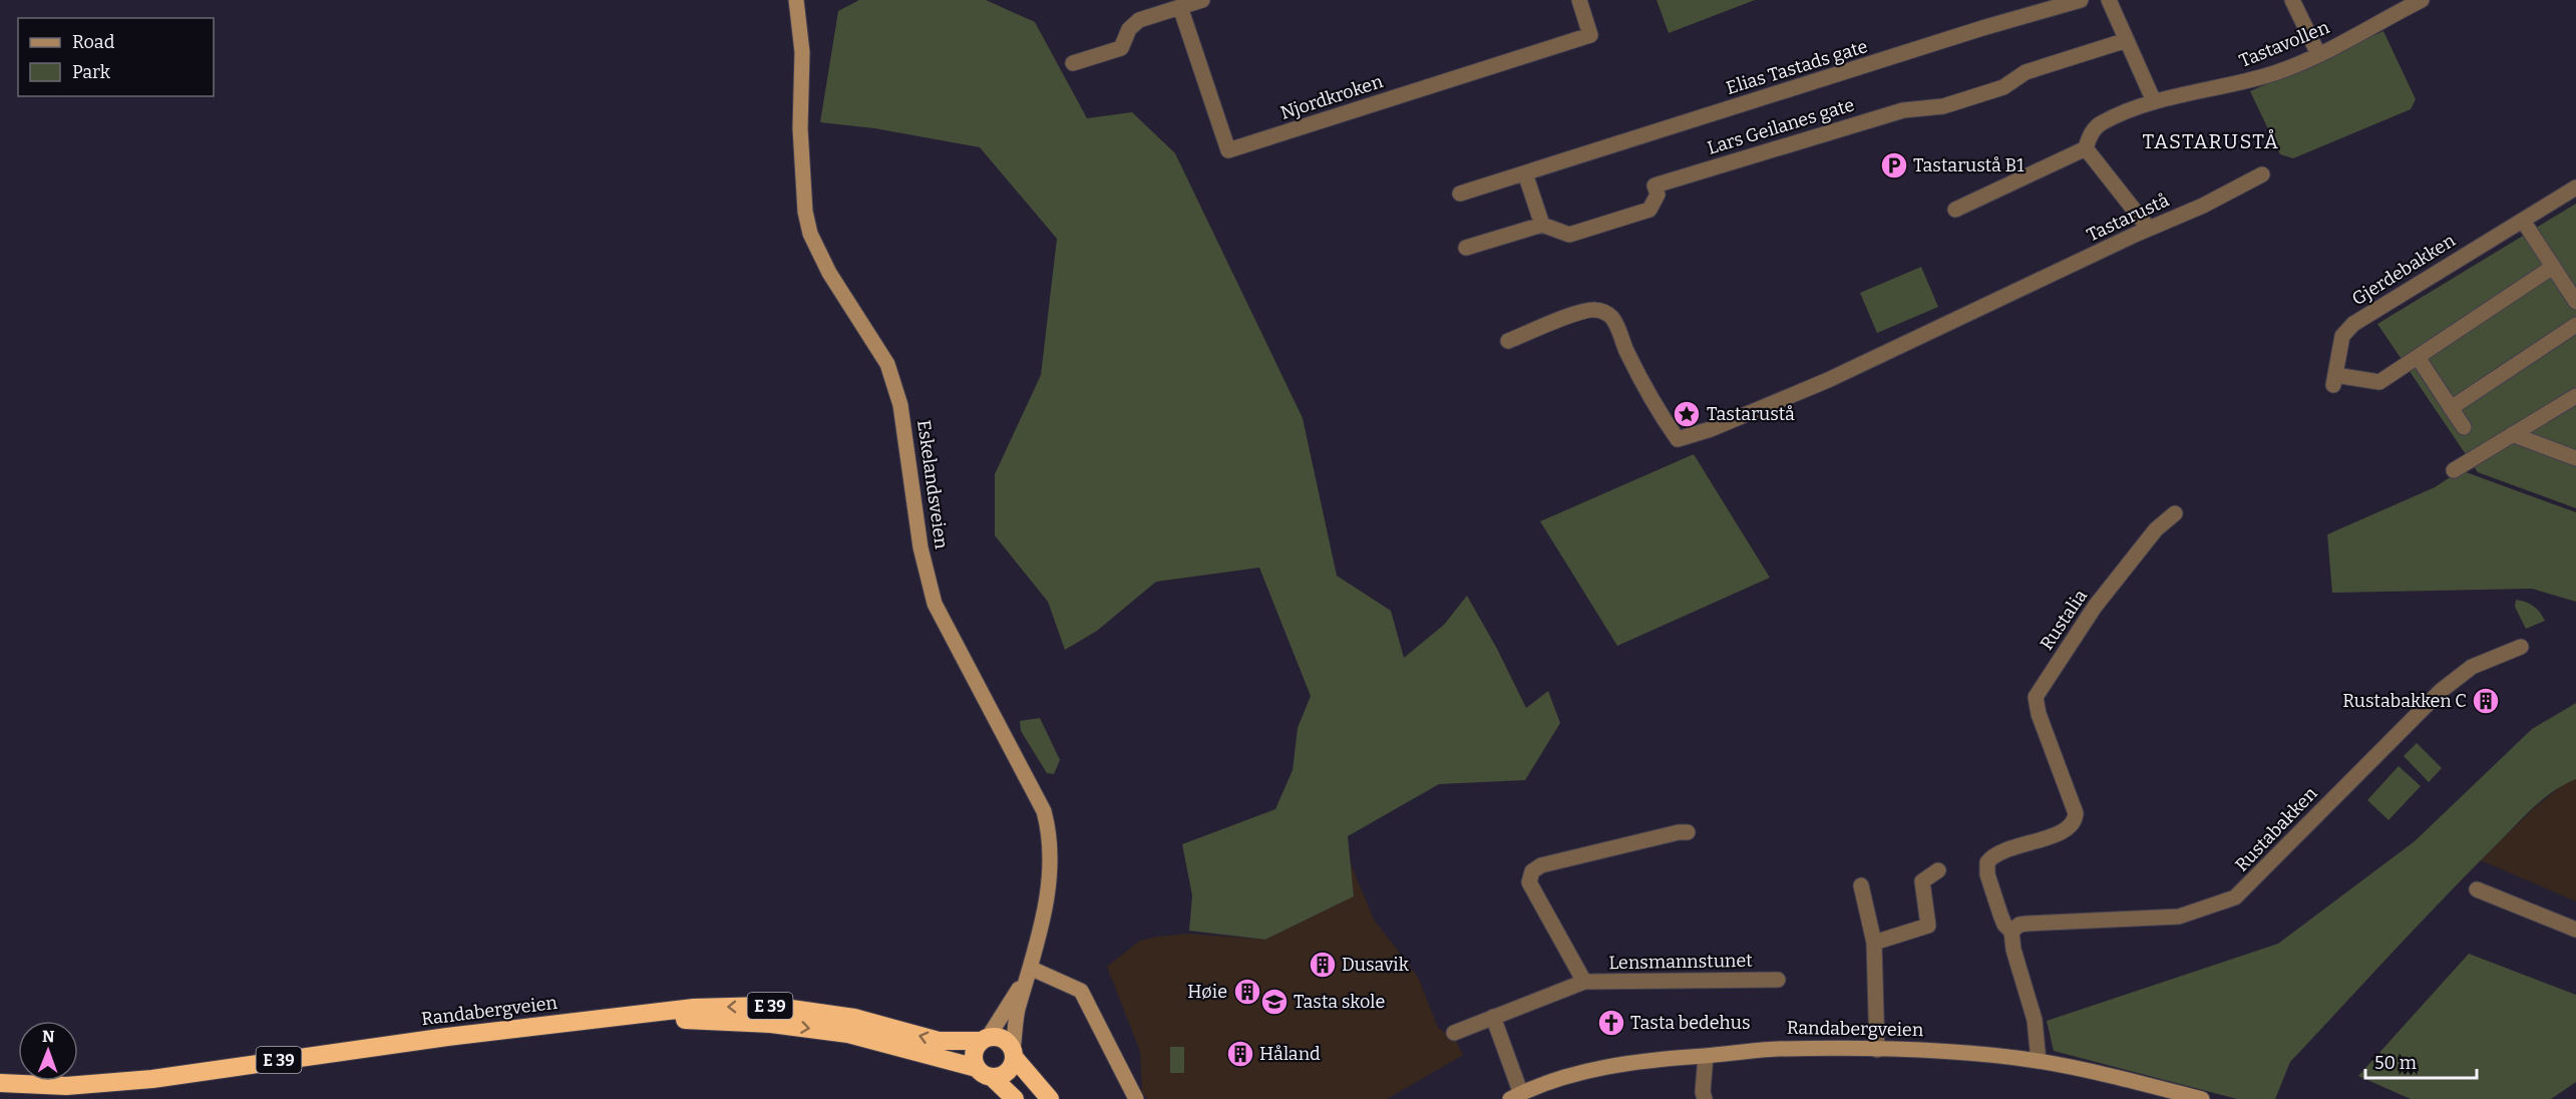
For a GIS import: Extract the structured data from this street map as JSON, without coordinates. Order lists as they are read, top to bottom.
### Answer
{
  "streets": {
    "highway": ["E 39", "Randabergveien"],
    "main road": ["Eskelandsveien"],
    "street": [
      "Tastavollen",
      "Elias Tastads gate",
      "Njordkroken",
      "Lars Geilanes gate",
      "Tastarustå",
      "Gjerdebakken",
      "Rustalia",
      "Rustabakken",
      "Lensmannstunet"
    ]
  },
  "crossings": [
    ["Rustalia", "Rustabakken"],
    ["E 39", "Randabergveien"]
  ],
  "districts": ["TASTARUSTÅ"],
  "places": {
    "parking": ["Tastarustå B1"],
    "place": ["Tastarustå"],
    "building": [
      "Rustabakken C",
      "Dusavik",
      "Høie",
      "Håland"
    ],
    "school or university": ["Tasta skole"],
    "church": ["Tasta bedehus"]
  },
  "legend": ["Road", "Park"],
  "scale_bar": "50 m",
  "north": "top"
}
